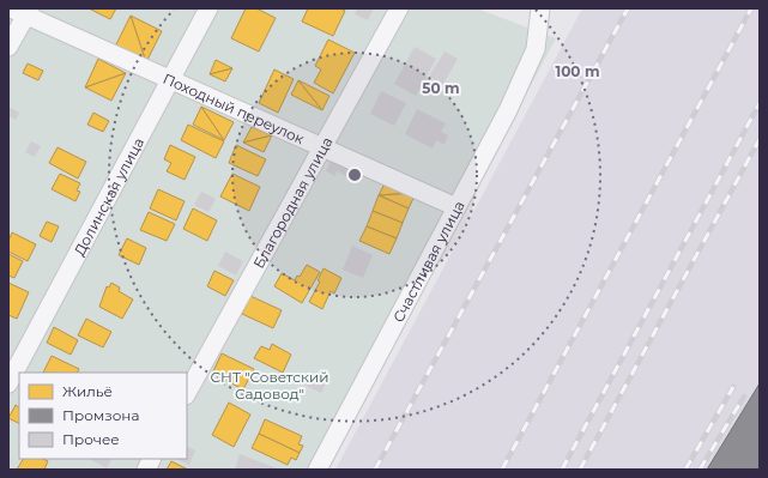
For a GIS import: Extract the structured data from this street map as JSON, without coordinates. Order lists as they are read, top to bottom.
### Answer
{
  "streets": {
    "street": [
      "Походный переулок",
      "Долинская улица",
      "Благородная улица",
      "Счастливая улица"
    ]
  },
  "crossings": [
    ["Походный переулок", "Долинская улица"],
    ["Походный переулок", "Благородная улица"],
    ["Походный переулок", "Счастливая улица"]
  ],
  "parks": ["СНТ \"Советский Садовод\""],
  "legend": ["Жильё", "Промзона", "Прочее"],
  "rings": ["100 m", "50 m"]
}
